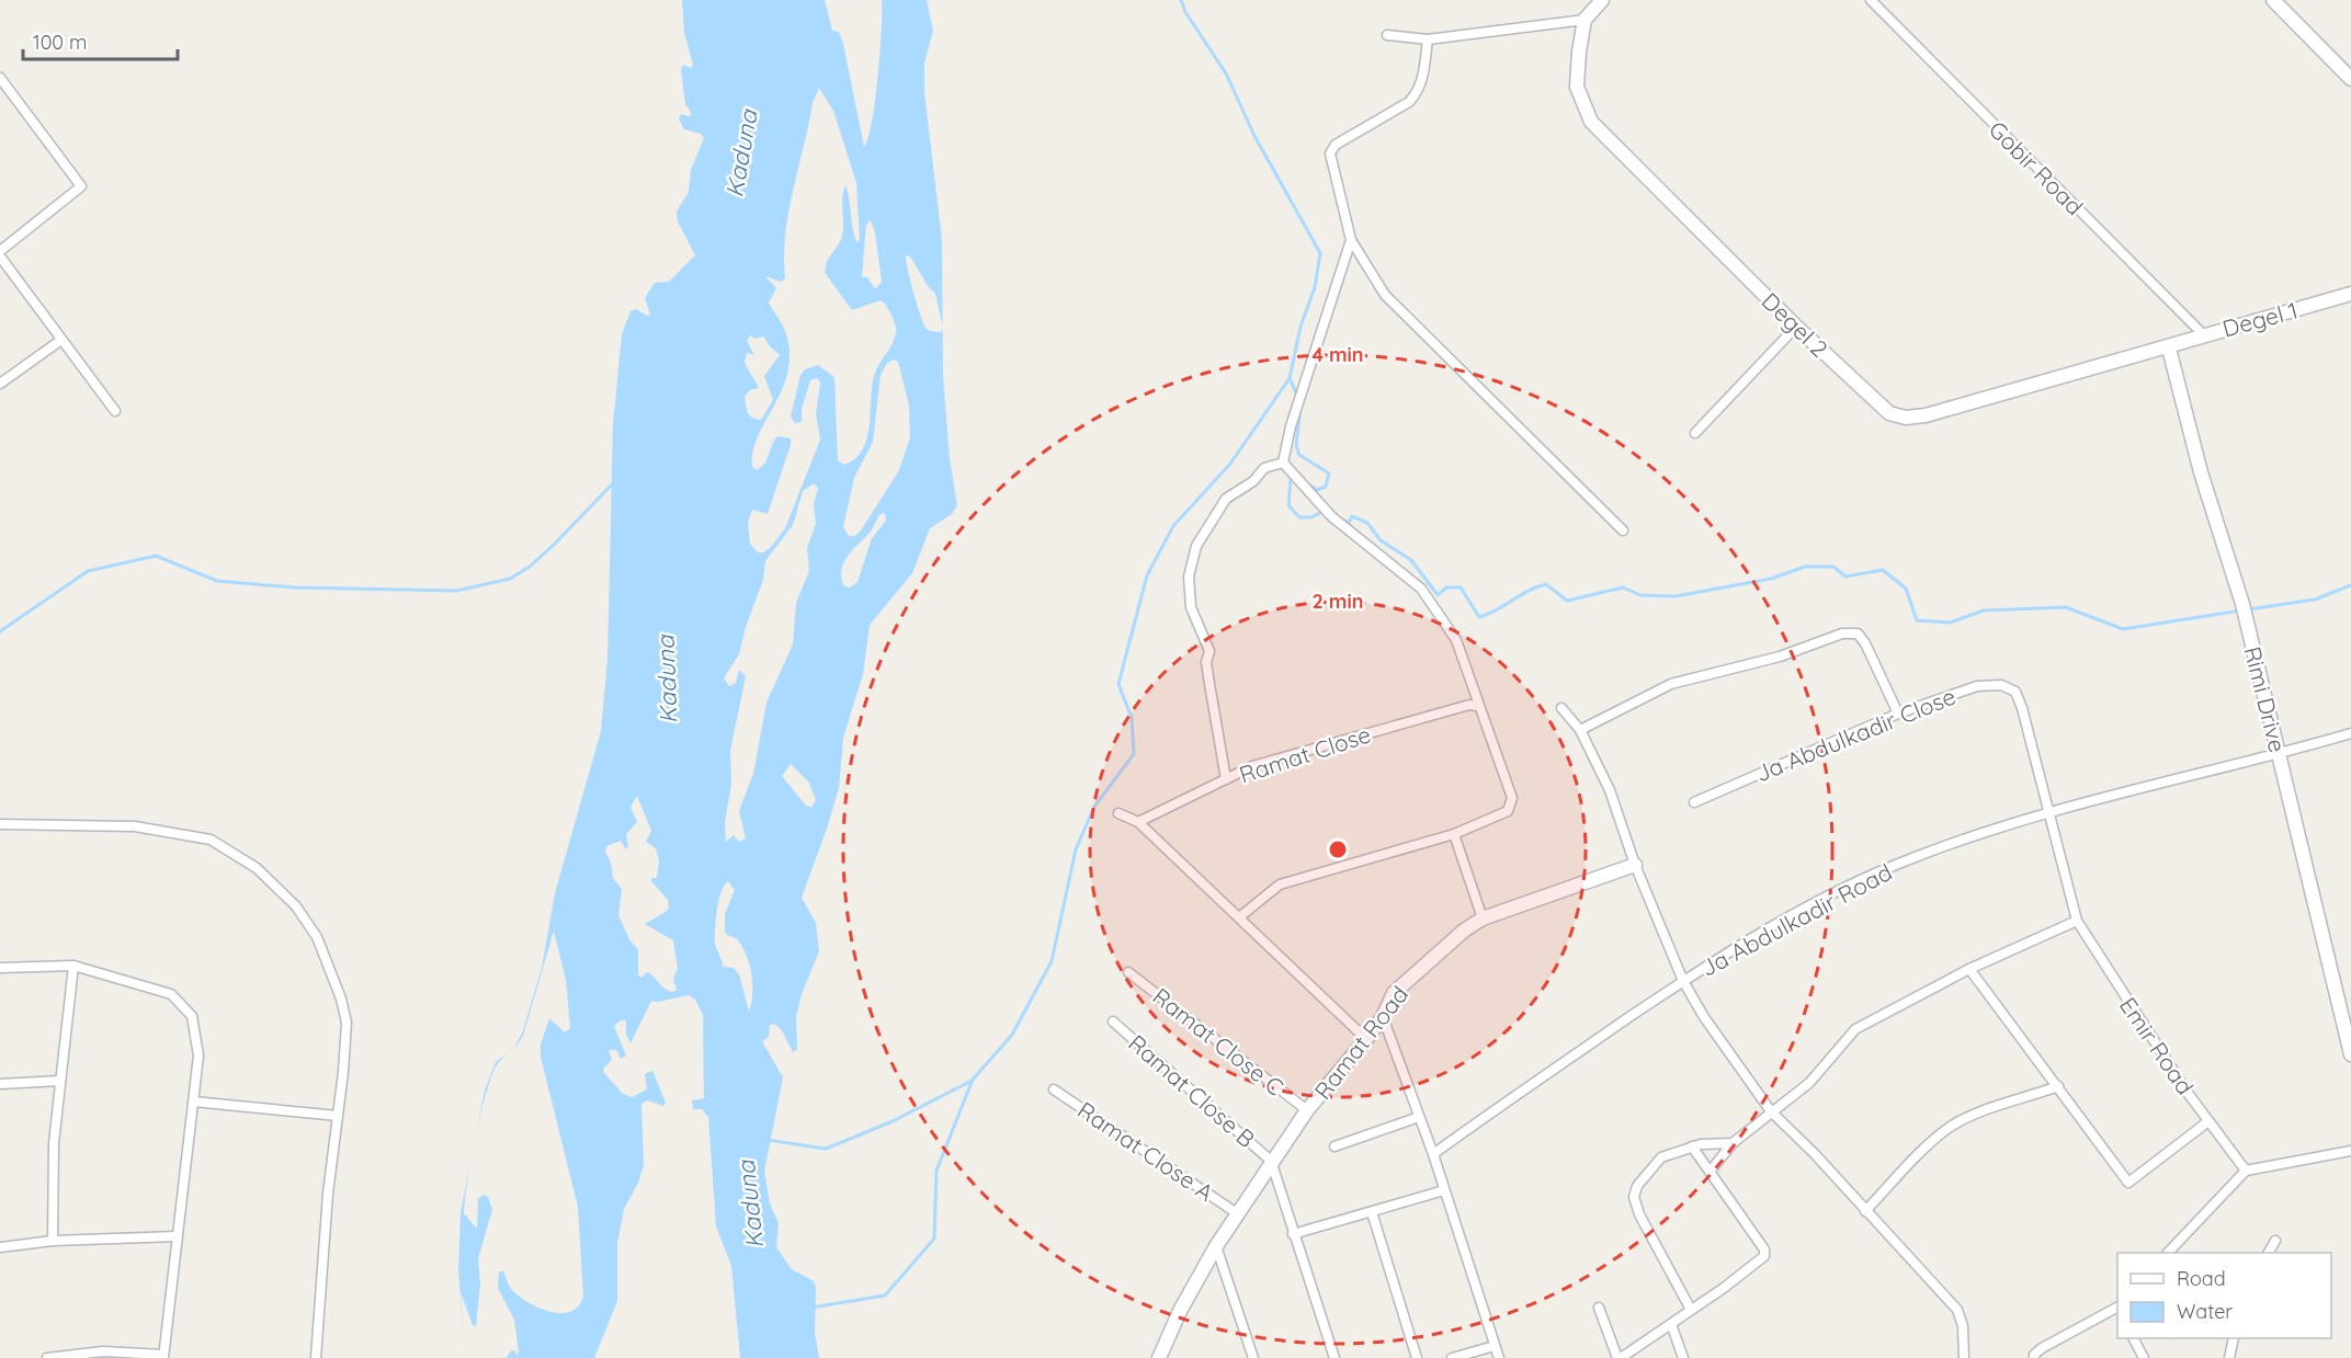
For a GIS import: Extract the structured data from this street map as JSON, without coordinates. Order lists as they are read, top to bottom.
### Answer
{
  "streets": {
    "street": [
      "Gobir Road",
      "Degel 1",
      "Degel 2",
      "Rimi Drive",
      "Ja Abdulkadir Close",
      "Ramat Close",
      "Ja Abdulkadir Road",
      "Ramat Close C",
      "Ramat Road",
      "Emir Road",
      "Ramat Close B",
      "Ramat Close A"
    ]
  },
  "crossings": [
    ["Gobir Road", "Degel 1"],
    ["Degel 1", "Degel 2"],
    ["Degel 1", "Rimi Drive"],
    ["Degel 2", "Rimi Drive"],
    ["Rimi Drive", "Ja Abdulkadir Road"],
    ["Ja Abdulkadir Close", "Ja Abdulkadir Road"],
    ["Ja Abdulkadir Close", "Emir Road"],
    ["Ja Abdulkadir Road", "Emir Road"],
    ["Ramat Close C", "Ramat Road"],
    ["Ramat Road", "Ramat Close B"],
    ["Ramat Road", "Ramat Close A"]
  ],
  "water": ["Kaduna"],
  "legend": ["Road", "Water"],
  "scale_bar": "100 m",
  "rings": ["4 min", "2 min"]
}
